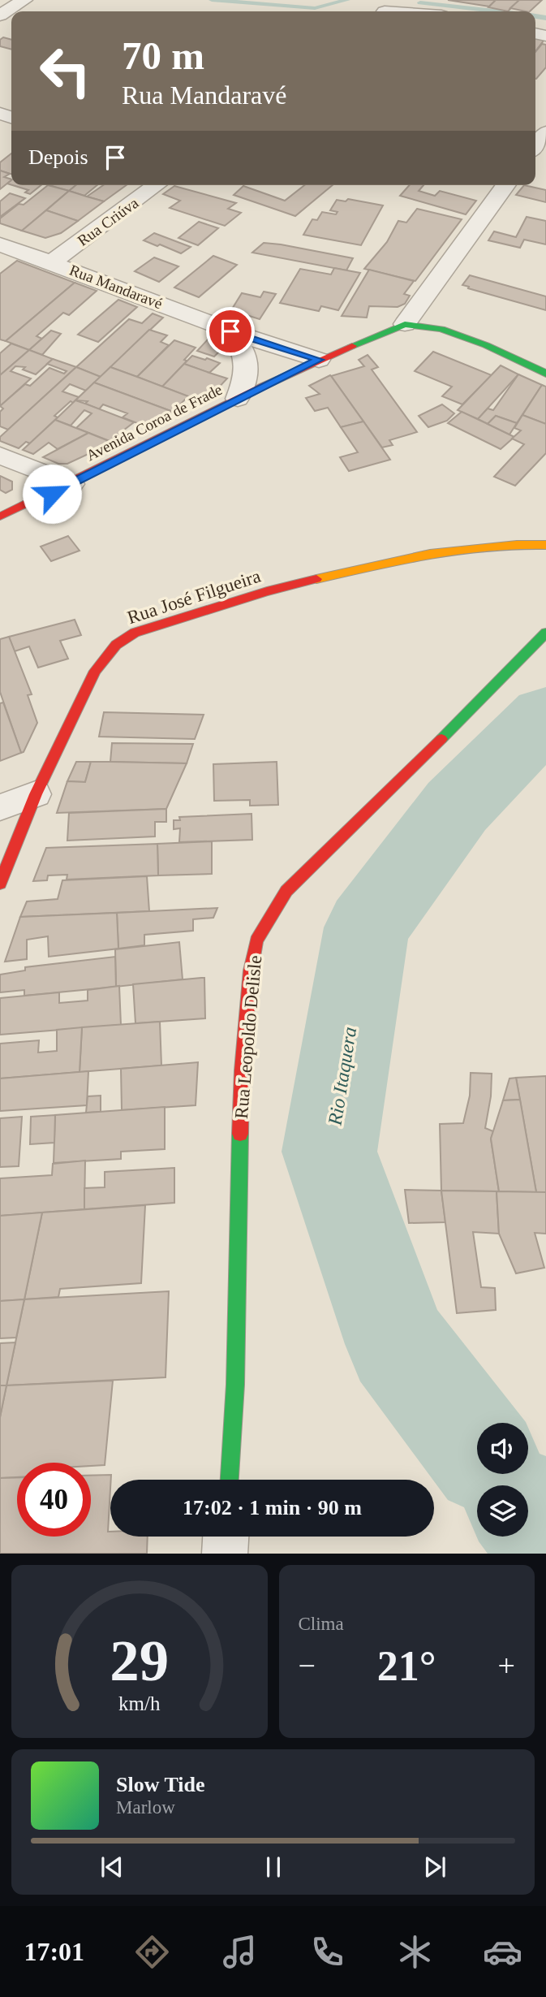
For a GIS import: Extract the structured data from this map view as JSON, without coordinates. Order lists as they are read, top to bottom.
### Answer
{
  "streets": {
    "street": [
      "Rua Criúva",
      "Rua Mandaravé",
      "Avenida Coroa de Frade",
      "Rua José Filgueira",
      "Rua Leopoldo Delisle"
    ]
  },
  "crossings": [
    ["Rua Criúva", "Rua Mandaravé"],
    ["Rua Mandaravé", "Avenida Coroa de Frade"]
  ],
  "water": ["Rio Itaquera"],
  "page": {
    "turn": ["70 m", "Rua Mandaravé"],
    "then": "Depois",
    "limit": "40",
    "trip": "17:02 · 1 min · 90 m",
    "tile": "Clima",
    "heat": ["−", "21°", "+"],
    "song": ["Slow Tide", "Marlow"],
    "tabs": "17:01",
    "gauge": ["29", "km/h"]
  }
}
